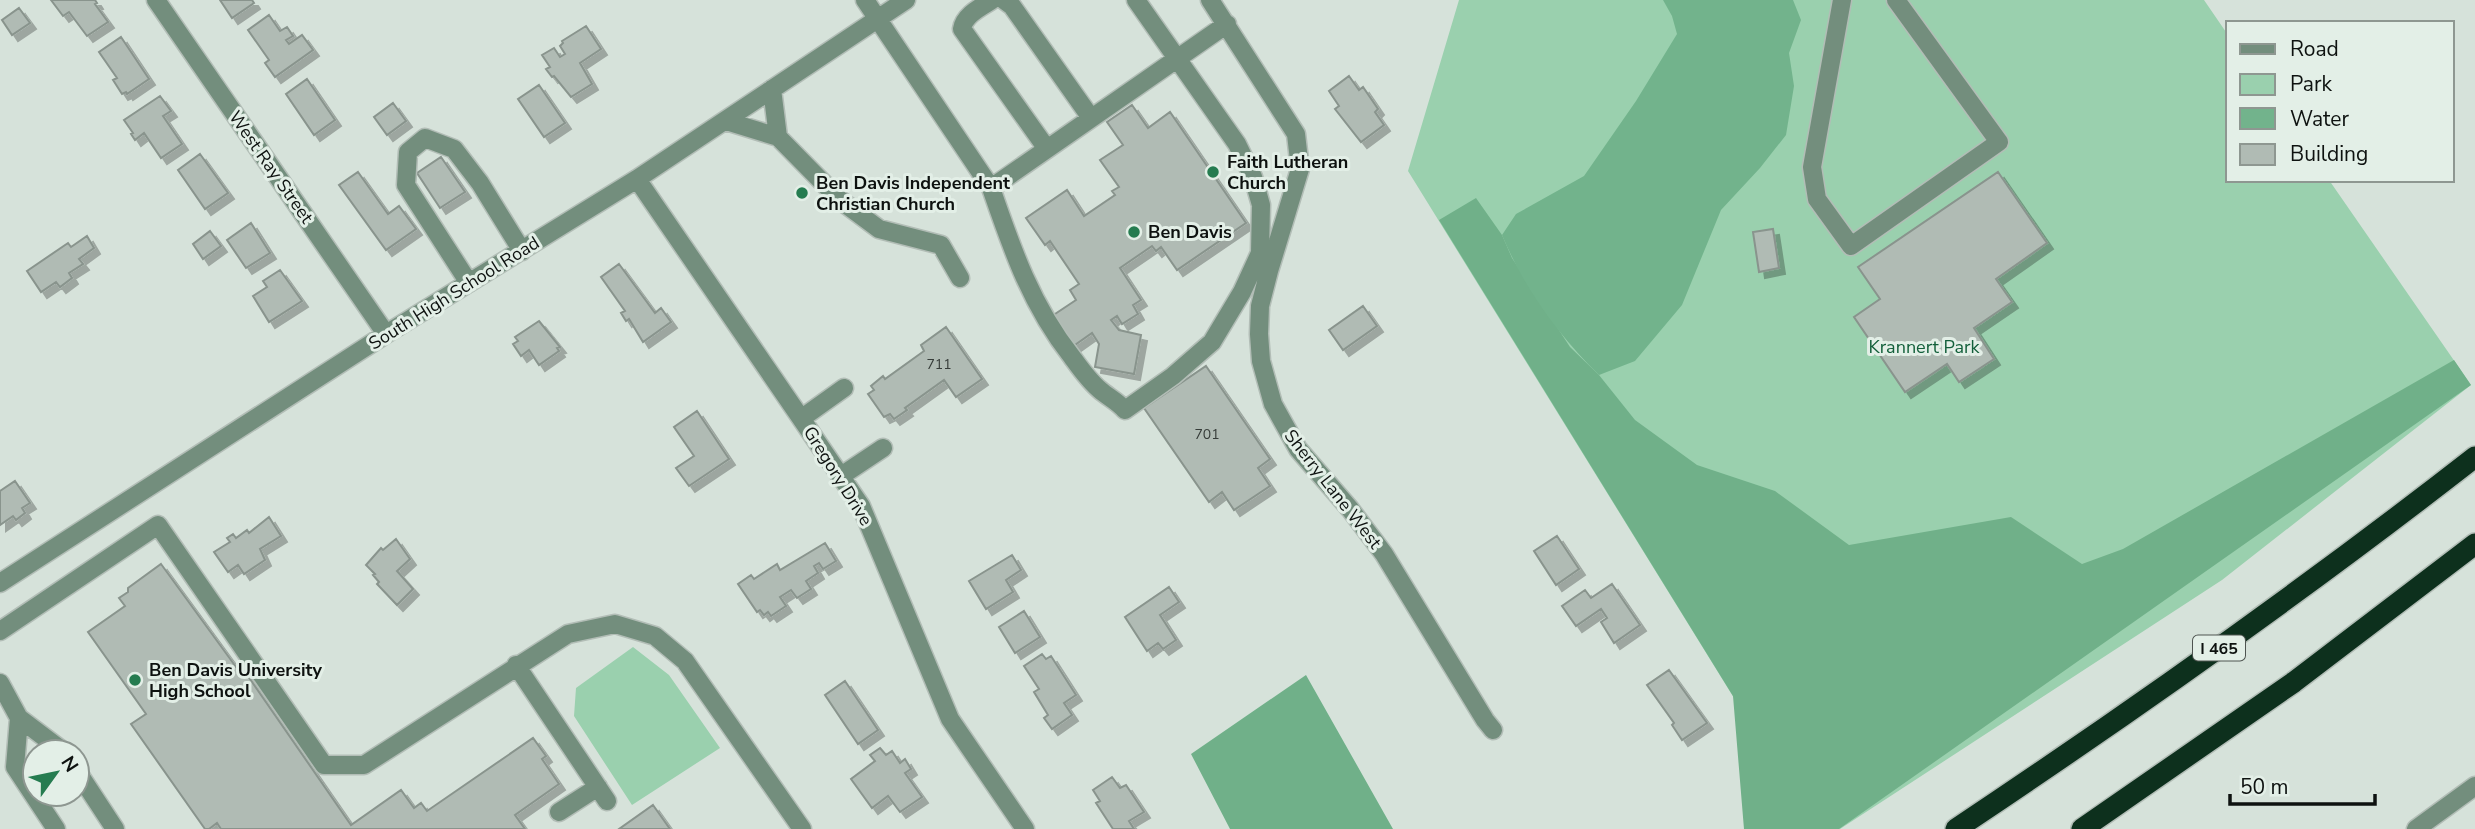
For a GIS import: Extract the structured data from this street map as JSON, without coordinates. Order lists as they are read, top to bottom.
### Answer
{
  "streets": {
    "highway": ["I 465"],
    "street": [
      "West Ray Street",
      "South High School Road",
      "Gregory Drive",
      "Sherry Lane West"
    ]
  },
  "crossings": [
    ["West Ray Street", "South High School Road"],
    ["South High School Road", "Gregory Drive"]
  ],
  "parks": ["Krannert Park"],
  "places": [
    "Faith Lutheran Church",
    "Ben Davis Independent Christian Church",
    "Ben Davis",
    "Ben Davis University High School"
  ],
  "house_numbers": ["711", "701"],
  "legend": [
    "Road",
    "Park",
    "Water",
    "Building"
  ],
  "scale_bar": "50 m",
  "north": "top right"
}
